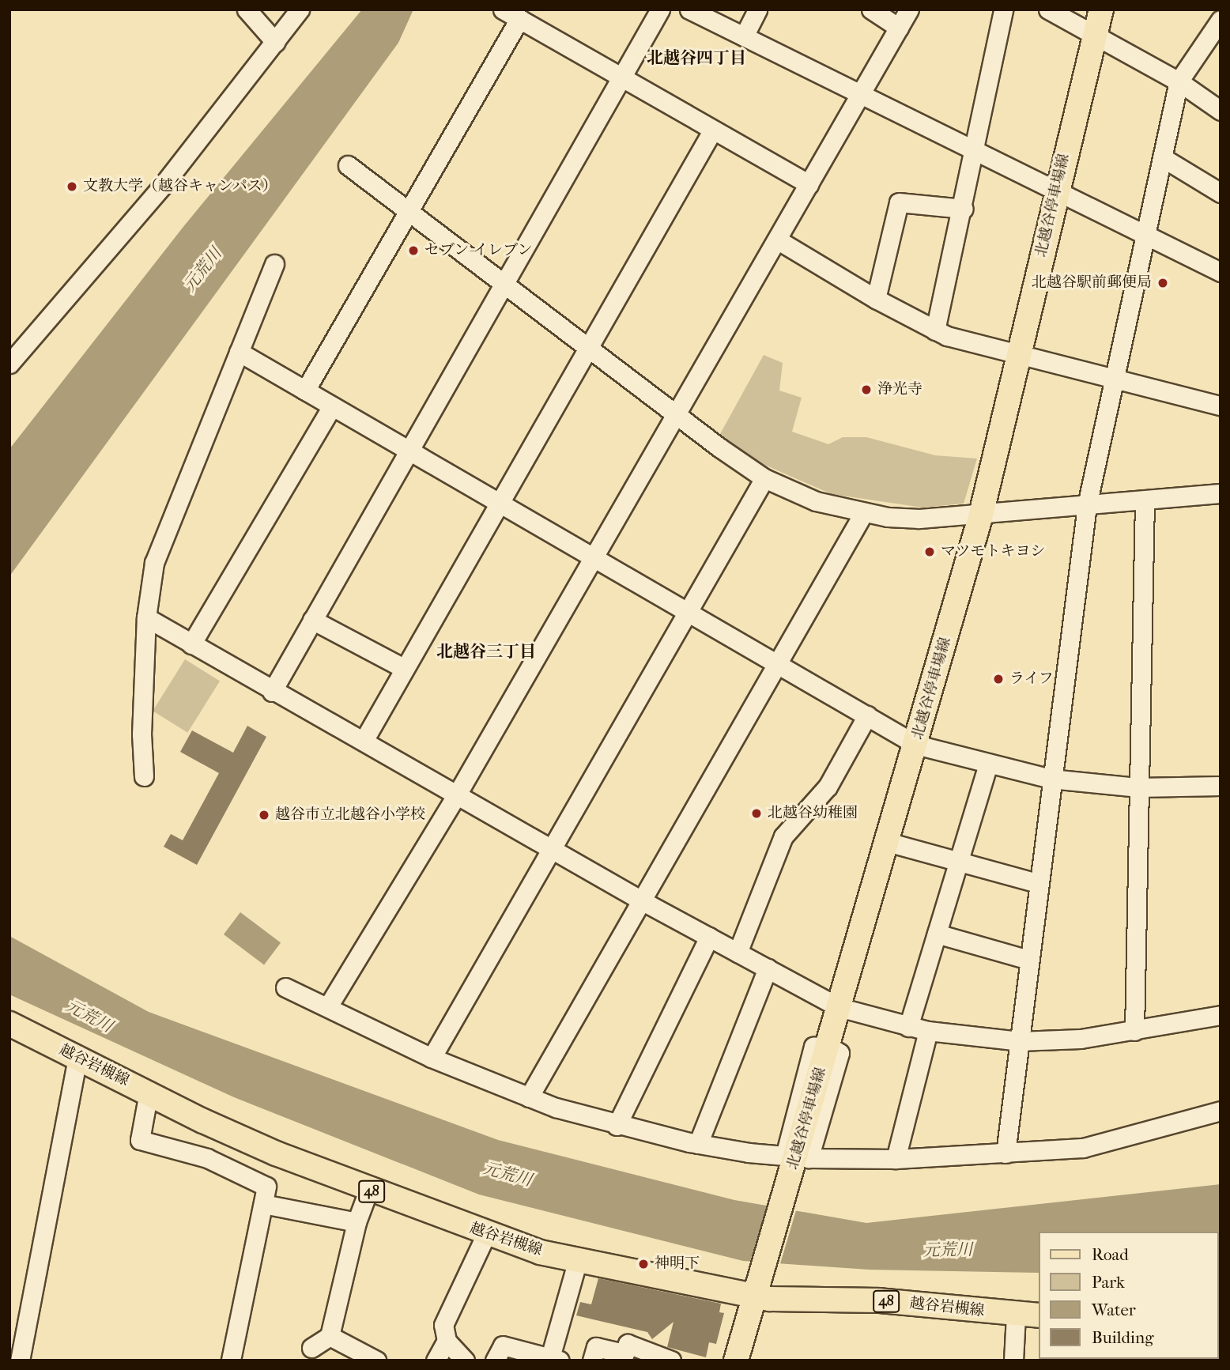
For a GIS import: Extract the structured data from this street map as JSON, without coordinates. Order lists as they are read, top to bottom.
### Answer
{
  "streets": {
    "main road": ["北越谷停車場線", "越谷岩槻線", "48"]
  },
  "crossings": [
    ["北越谷停車場線", "越谷岩槻線"]
  ],
  "districts": ["北越谷四丁目", "北越谷三丁目"],
  "water": ["元荒川"],
  "places": [
    "文教大学（越谷キャンパス）",
    "セブン-イレブン",
    "北越谷駅前郵便局",
    "浄光寺",
    "マツモトキヨシ",
    "ライフ",
    "北越谷幼稚園",
    "越谷市立北越谷小学校",
    "神明下"
  ],
  "legend": [
    "Road",
    "Park",
    "Water",
    "Building"
  ]
}
